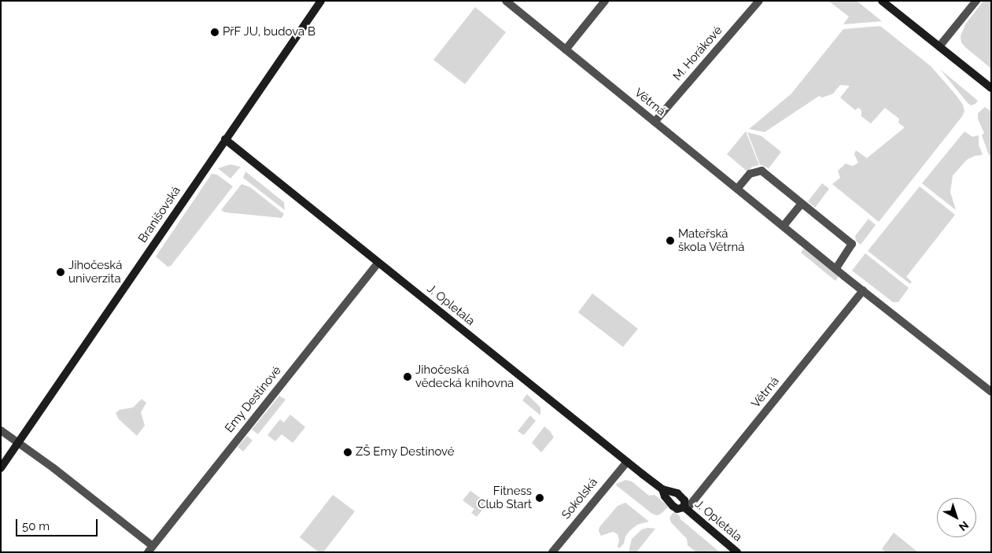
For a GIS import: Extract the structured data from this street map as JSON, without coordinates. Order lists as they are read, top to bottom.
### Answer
{
  "streets": {
    "street": [
      "M. Horákové",
      "Větrná",
      "Branišovská",
      "J. Opletala",
      "Emy Destinové",
      "Sokolská"
    ]
  },
  "crossings": [
    ["M. Horákové", "Větrná"],
    ["Větrná", "J. Opletala"],
    ["Branišovská", "J. Opletala"],
    ["J. Opletala", "Emy Destinové"],
    ["J. Opletala", "Sokolská"]
  ],
  "places": [
    "PřF JU, budova B",
    "Mateřská škola Větrná",
    "Jihočeská univerzita",
    "Jihočeská vědecká knihovna",
    "ZŠ Emy Destinové",
    "Fitness Club Start"
  ],
  "scale_bar": "50 m",
  "north": "bottom right"
}
